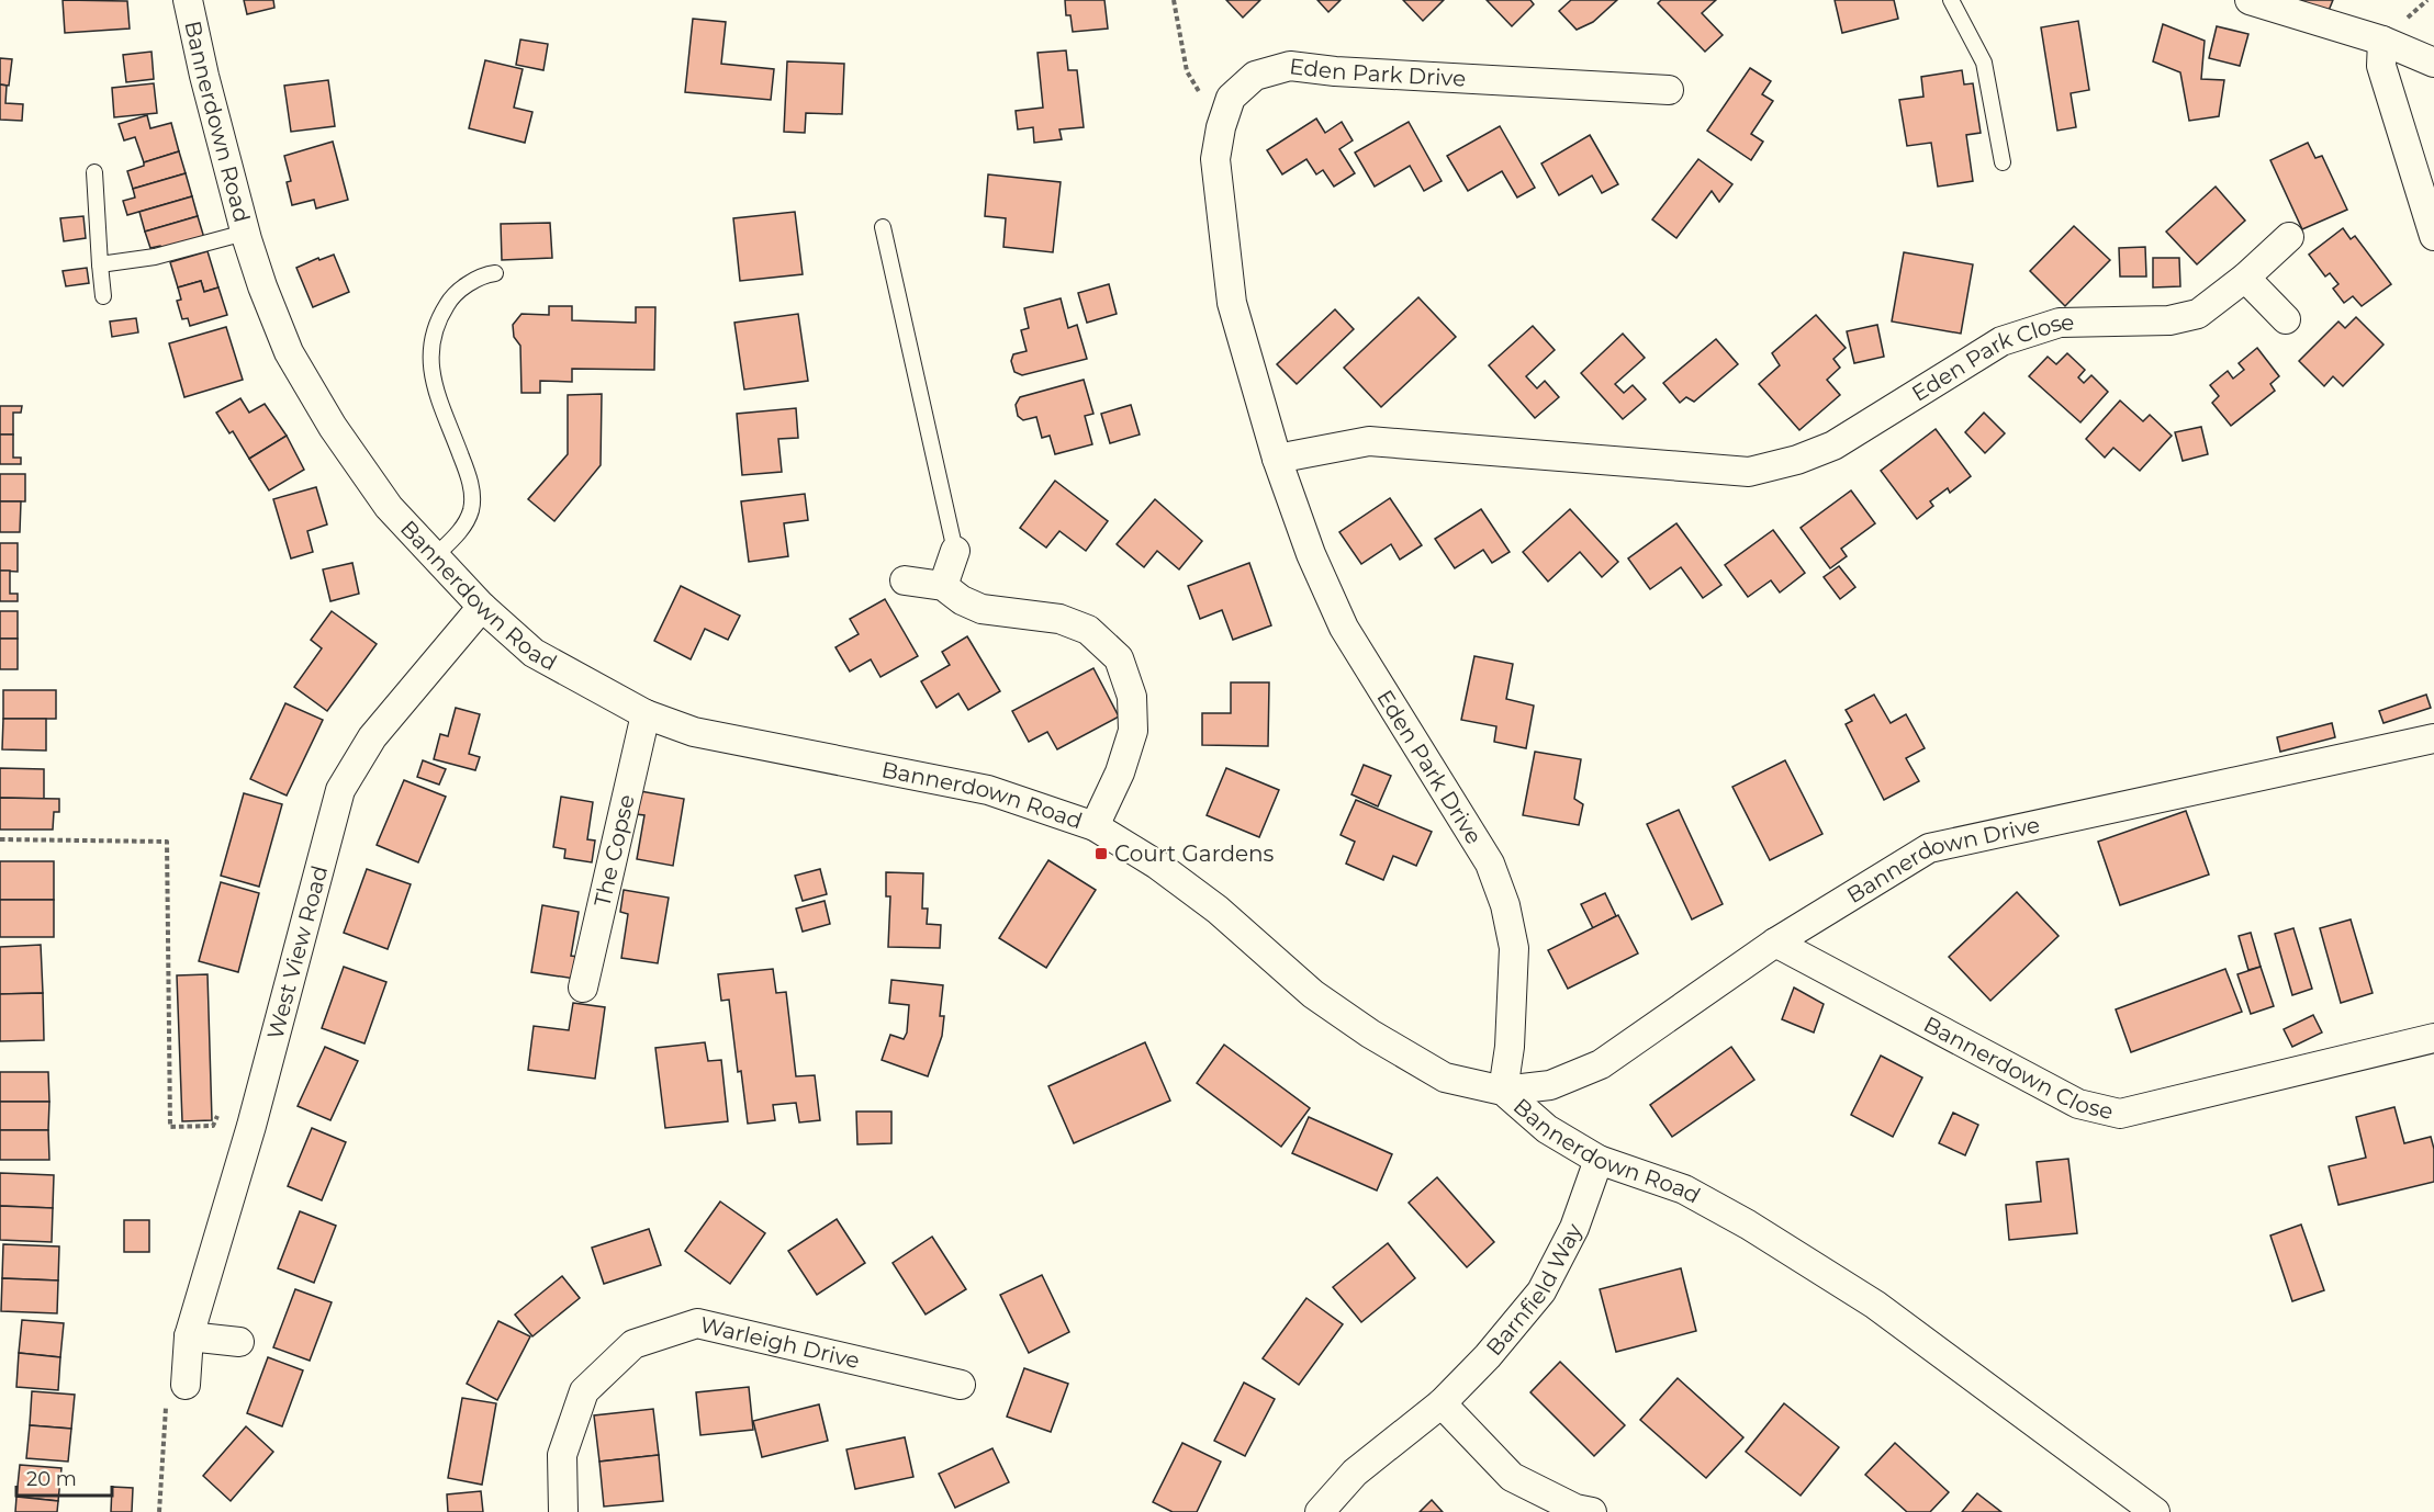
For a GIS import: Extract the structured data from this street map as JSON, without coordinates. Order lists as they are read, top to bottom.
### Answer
{
  "streets": {
    "street": [
      "Eden Park Drive",
      "Bannerdown Road",
      "Eden Park Close",
      "The Copse",
      "Bannerdown Drive",
      "West View Road",
      "Bannerdown Close",
      "Barnfield Way",
      "Warleigh Drive"
    ]
  },
  "crossings": [
    ["Eden Park Drive", "Bannerdown Road"],
    ["Eden Park Drive", "Eden Park Close"],
    ["Eden Park Drive", "Bannerdown Drive"],
    ["Bannerdown Road", "The Copse"],
    ["Bannerdown Road", "Bannerdown Drive"],
    ["Bannerdown Road", "West View Road"],
    ["Bannerdown Road", "Barnfield Way"],
    ["Bannerdown Drive", "Bannerdown Close"]
  ],
  "places": {
    "transit": ["Court Gardens"]
  },
  "scale_bar": "20 m"
}
